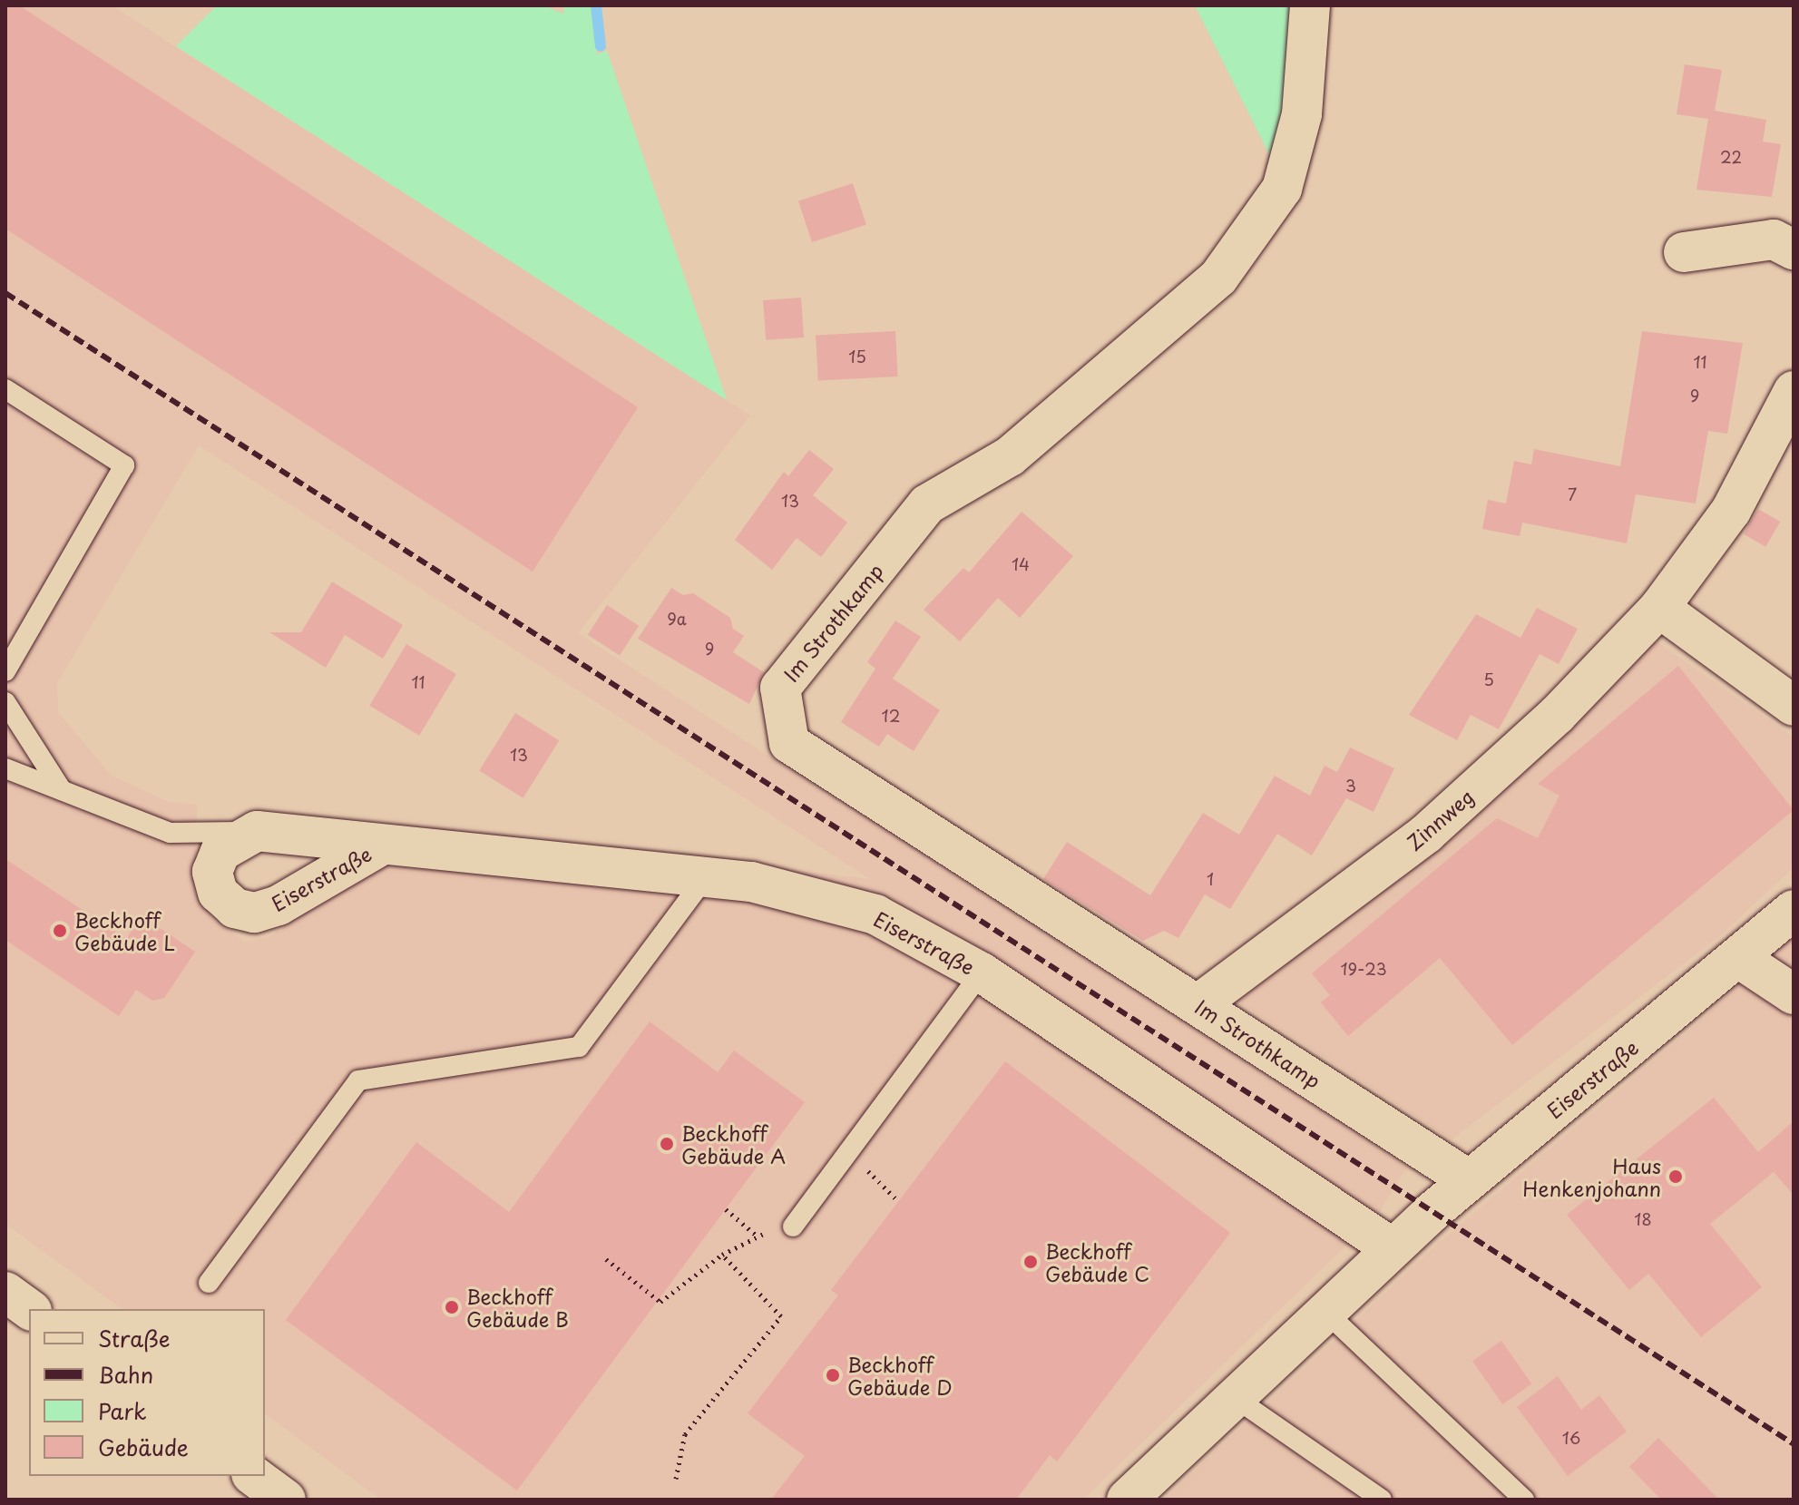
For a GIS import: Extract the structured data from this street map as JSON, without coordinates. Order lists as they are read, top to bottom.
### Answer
{
  "streets": {
    "street": ["Im Strothkamp", "Zinnweg", "Eiserstraße"]
  },
  "crossings": [
    ["Im Strothkamp", "Zinnweg"],
    ["Im Strothkamp", "Eiserstraße"]
  ],
  "places": [
    "Beckhoff Gebäude L",
    "Beckhoff Gebäude A",
    "Haus Henkenjohann",
    "Beckhoff Gebäude C",
    "Beckhoff Gebäude B",
    "Beckhoff Gebäude D"
  ],
  "house_numbers": [
    "22",
    "15",
    "11",
    "9",
    "7",
    "13",
    "14",
    "9a",
    "9",
    "5",
    "11",
    "12",
    "13",
    "3",
    "1",
    "19-23",
    "18",
    "16"
  ],
  "legend": [
    "Straße",
    "Bahn",
    "Park",
    "Gebäude"
  ]
}
